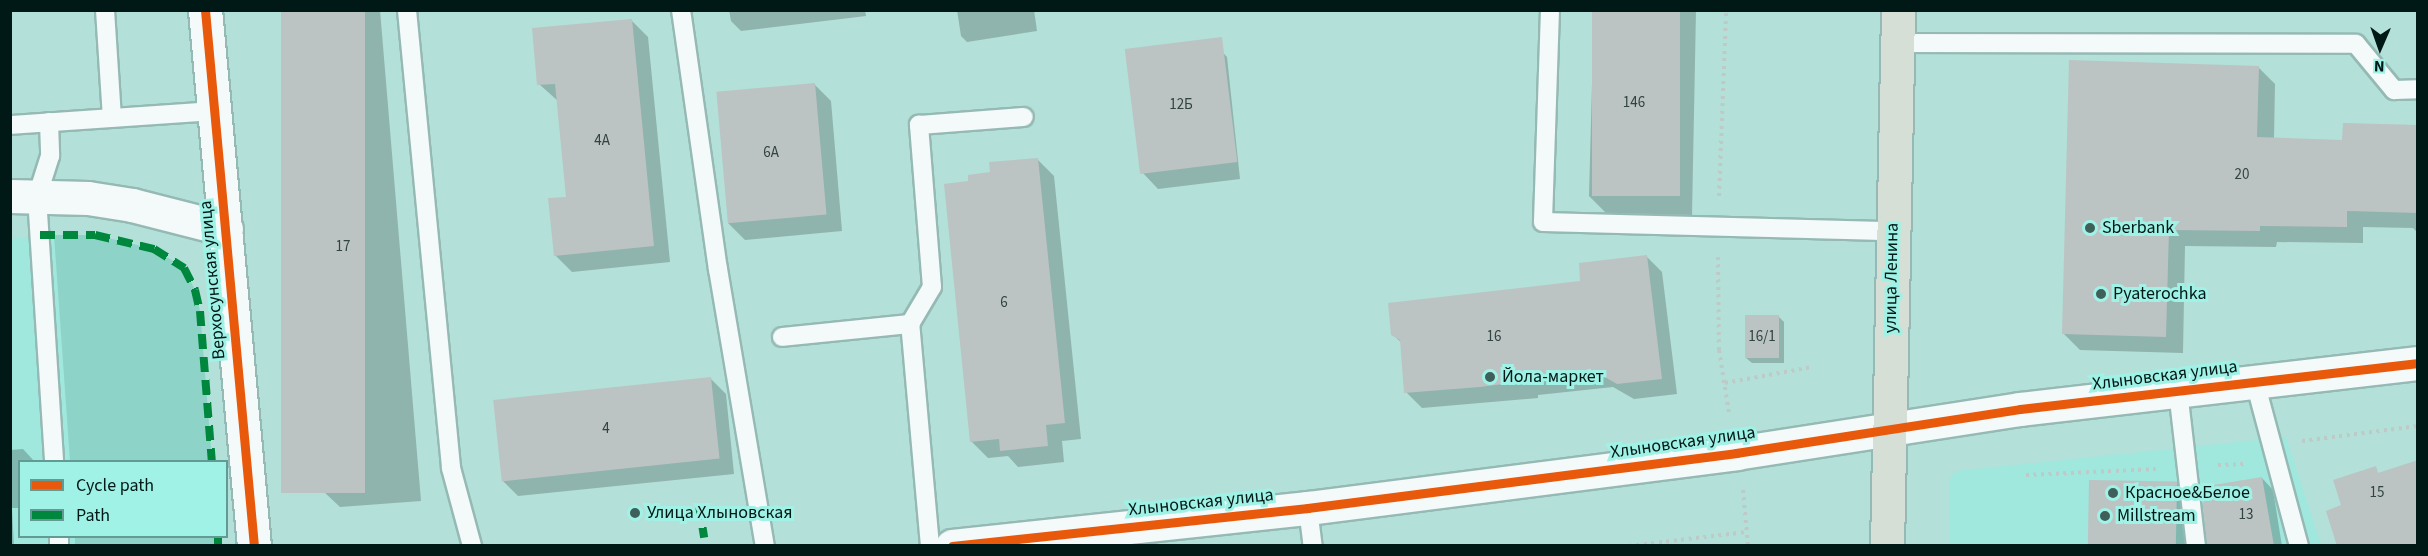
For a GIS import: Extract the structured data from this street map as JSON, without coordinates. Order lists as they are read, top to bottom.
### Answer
{
  "streets": {
    "main road": ["улица Ленина"],
    "street": ["Верхосунская улица", "Хлыновская улица"]
  },
  "crossings": [
    ["улица Ленина", "Хлыновская улица"]
  ],
  "places": [
    "Sberbank",
    "Pyaterochka",
    "Йола-маркет",
    "Красное&Белое",
    "Улица Хлыновская",
    "Millstream"
  ],
  "house_numbers": [
    "146",
    "12Б",
    "4А",
    "6А",
    "20",
    "17",
    "6",
    "16",
    "16/1",
    "4",
    "15",
    "13"
  ],
  "legend": ["Cycle path", "Path"],
  "north": "bottom"
}
